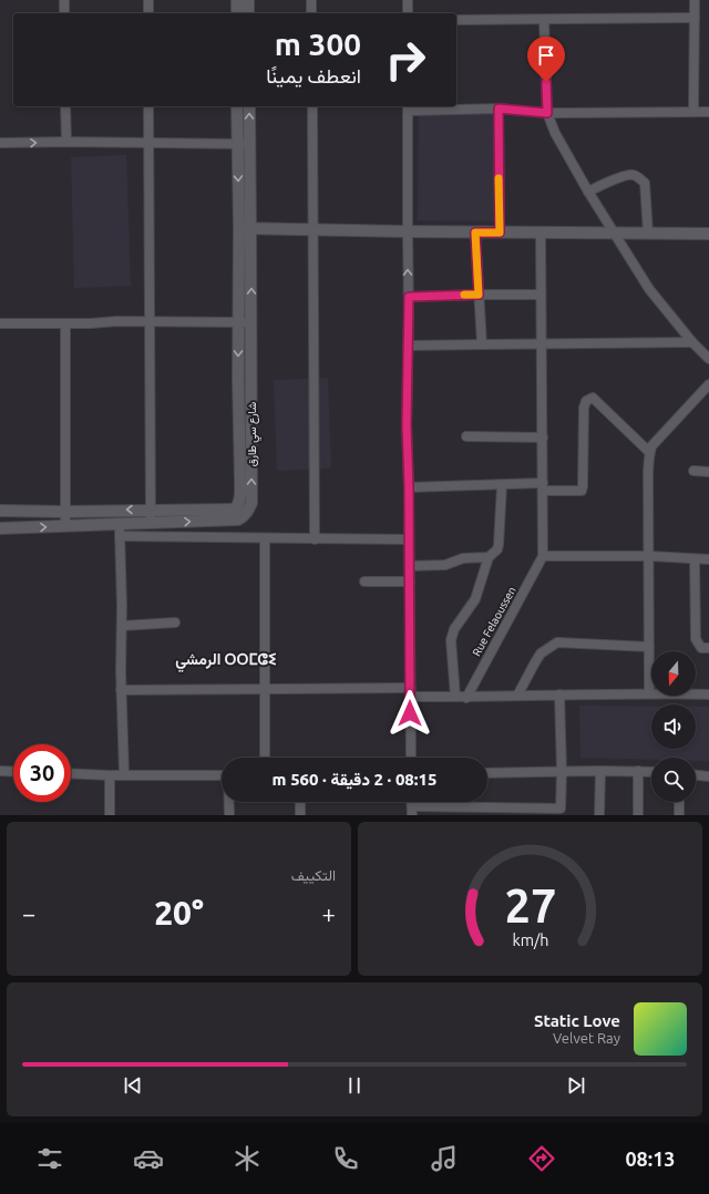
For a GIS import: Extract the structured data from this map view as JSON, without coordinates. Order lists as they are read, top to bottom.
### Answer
{
  "streets": {
    "street": ["شارع سي طارق", "Rue Felaoussen"]
  },
  "districts": ["الرمشي ⵔⵔⵎⵛⵉ"],
  "north": "bottom",
  "page": {
    "turn": ["300 m", "انعطف يمينًا"],
    "limit": "30",
    "trip": "08:15 · 2 دقيقة · 560 m",
    "tile": "التكييف",
    "heat": ["−", "20°", "+"],
    "song": ["Static Love", "Velvet Ray"],
    "tabs": "08:13",
    "gauge": ["27", "km/h"]
  }
}
